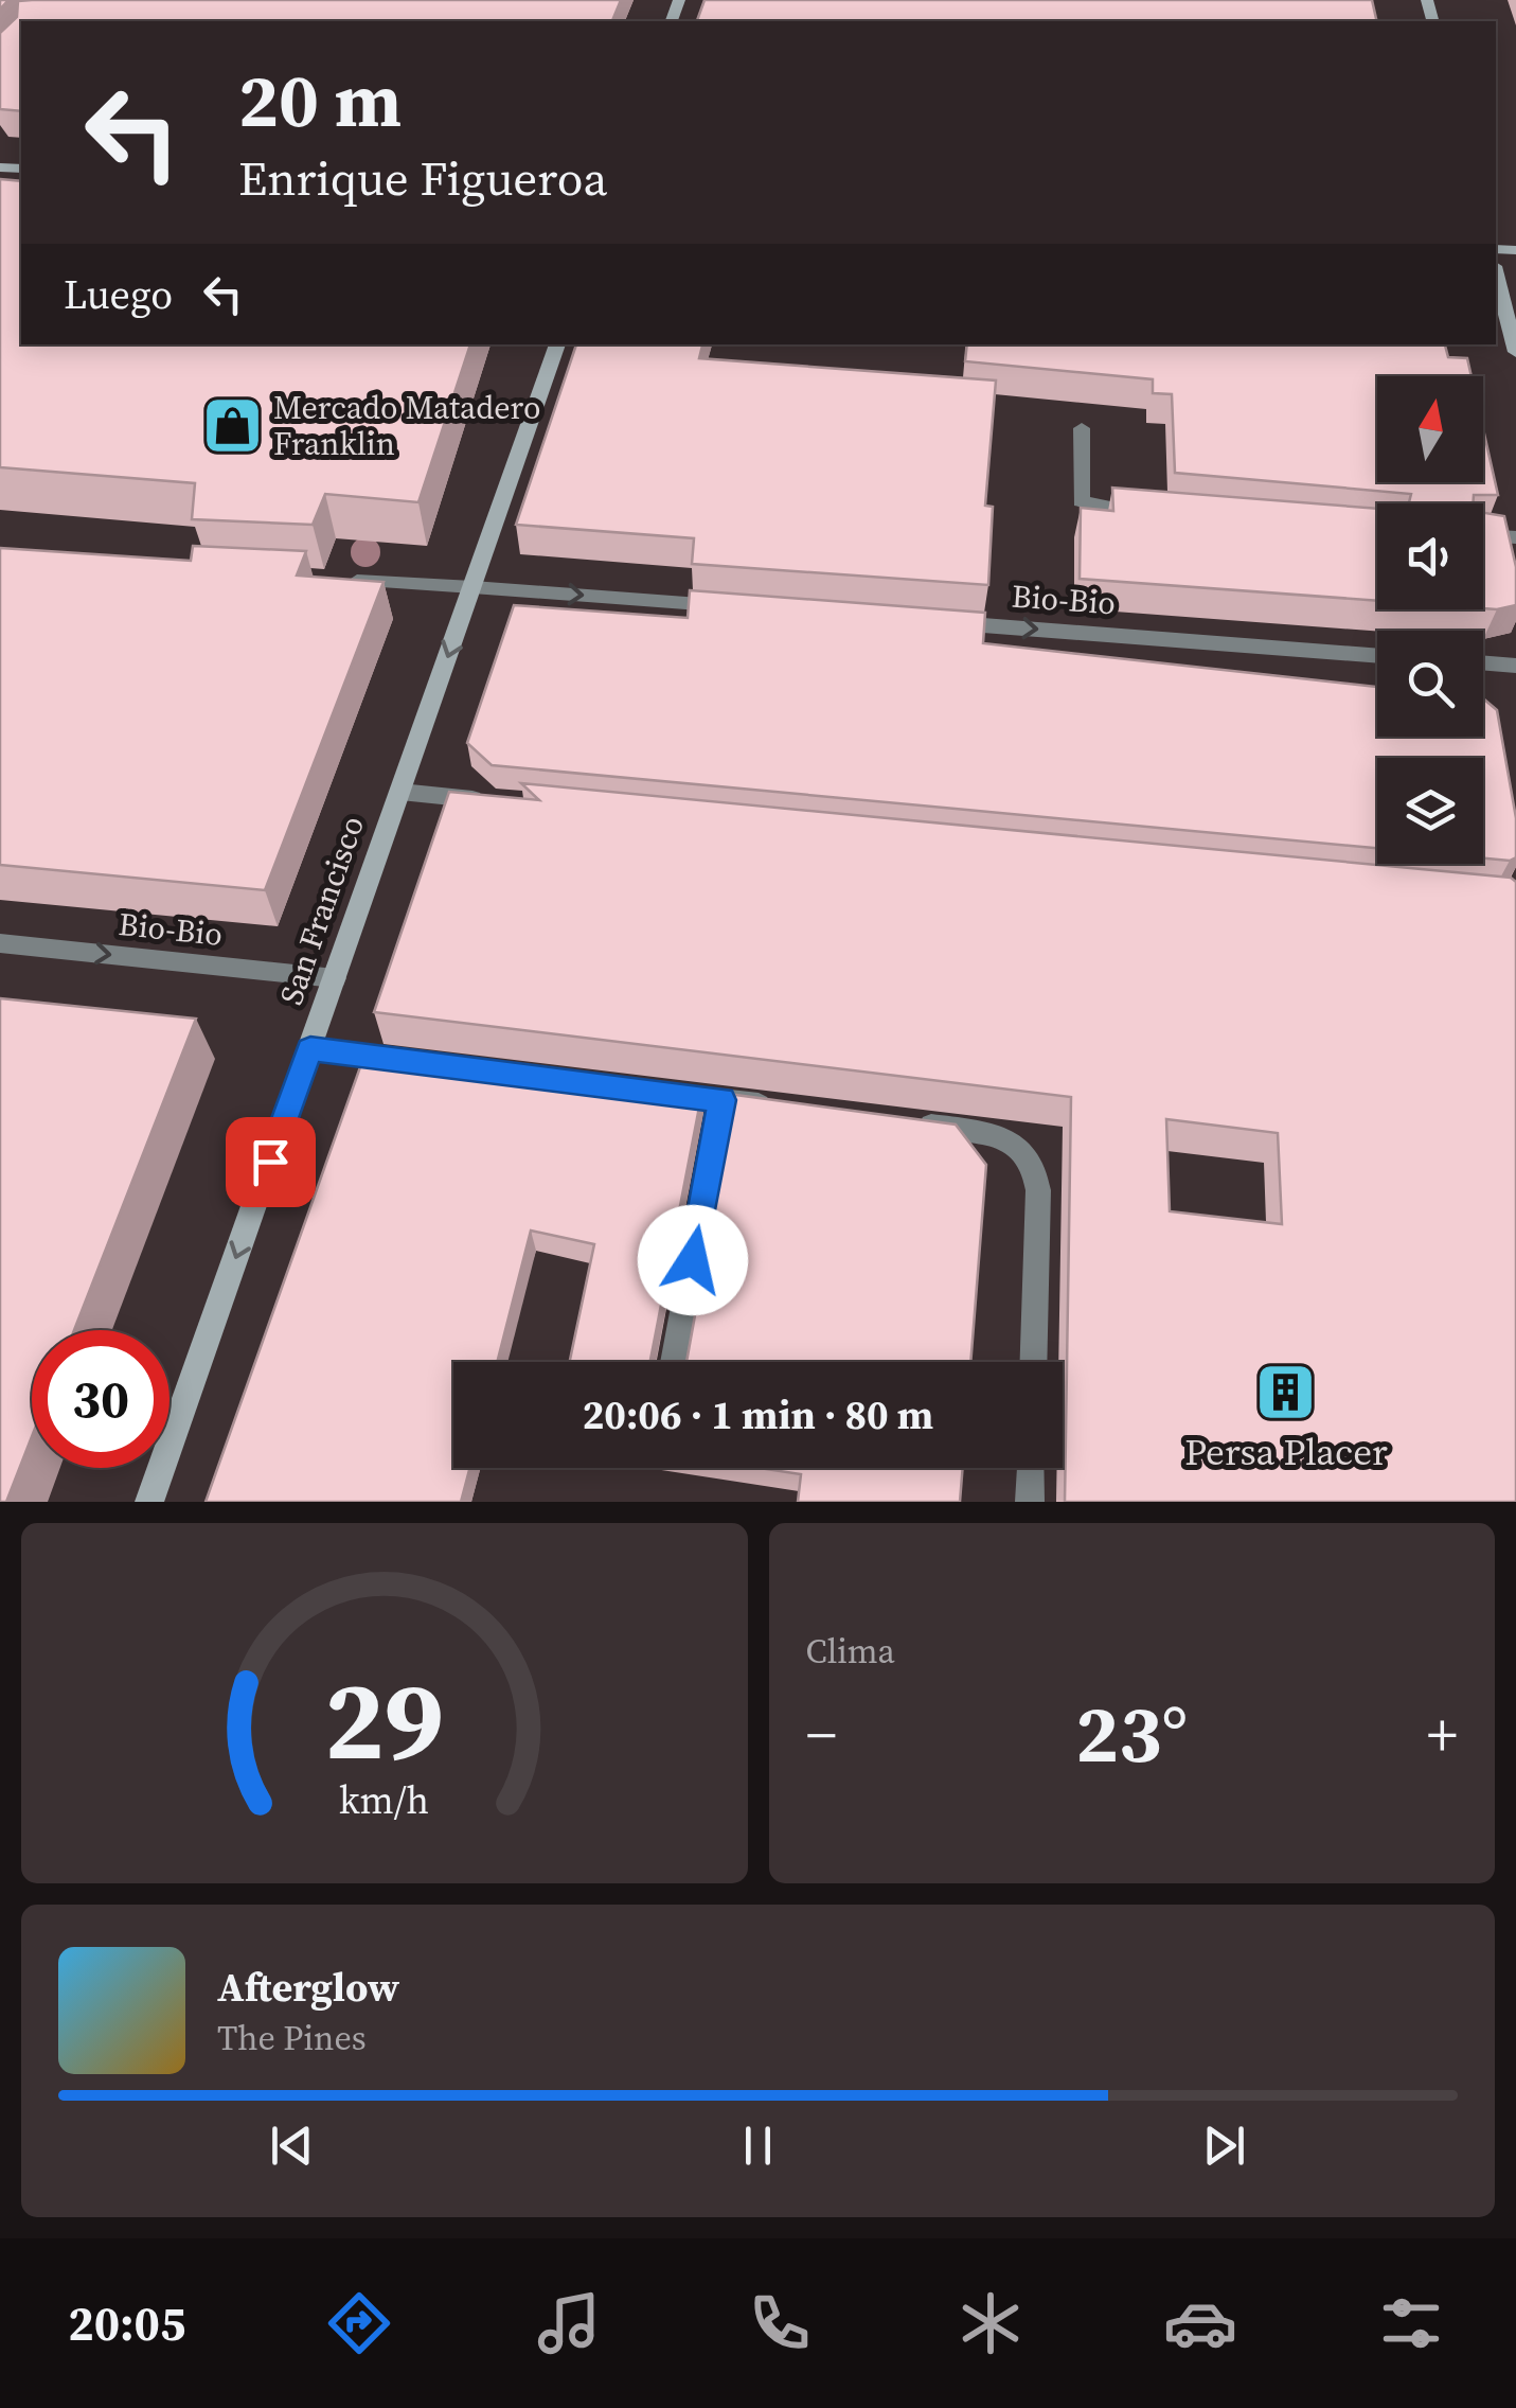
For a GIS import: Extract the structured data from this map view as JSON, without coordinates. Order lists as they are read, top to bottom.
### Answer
{
  "streets": {
    "main road": ["San Francisco"],
    "street": ["Bio-Bio"]
  },
  "crossings": [
    ["Bio-Bio", "San Francisco"]
  ],
  "one_way": ["Bio-Bio", "San Francisco"],
  "places": {
    "shop": ["Mercado Matadero Franklin"],
    "building": ["Persa Placer"]
  },
  "north": "top",
  "page": {
    "turn": ["20 m", "Enrique Figueroa"],
    "then": "Luego",
    "limit": "30",
    "trip": "20:06 · 1 min · 80 m",
    "tile": "Clima",
    "heat": ["−", "23°", "+"],
    "song": ["Afterglow", "The Pines"],
    "tabs": "20:05",
    "gauge": ["29", "km/h"]
  }
}
